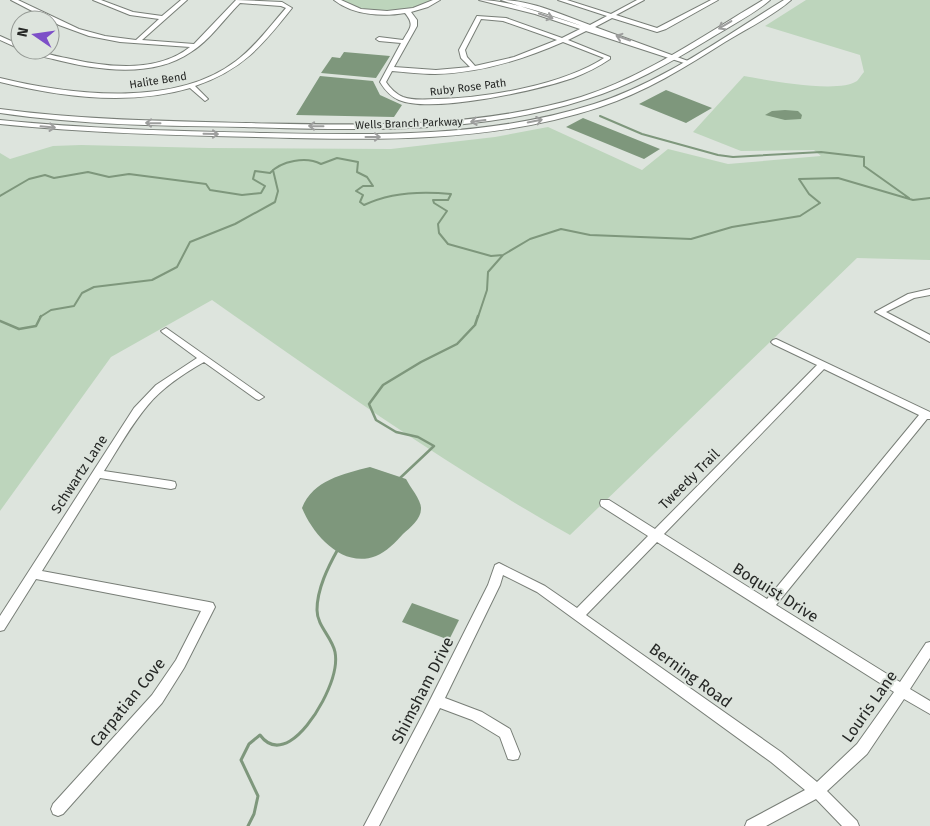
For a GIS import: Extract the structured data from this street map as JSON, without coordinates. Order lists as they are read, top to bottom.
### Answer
{
  "streets": {
    "street": [
      "Halite Bend",
      "Ruby Rose Path",
      "Wells Branch Parkway",
      "Schwartz Lane",
      "Tweedy Trail",
      "Boquist Drive",
      "Berning Road",
      "Shimsham Drive",
      "Carpatian Cove",
      "Louris Lane"
    ]
  },
  "crossings": [
    ["Schwartz Lane", "Carpatian Cove"],
    ["Tweedy Trail", "Boquist Drive"],
    ["Tweedy Trail", "Berning Road"],
    ["Boquist Drive", "Louris Lane"],
    ["Berning Road", "Shimsham Drive"],
    ["Berning Road", "Louris Lane"]
  ],
  "north": "left"
}
